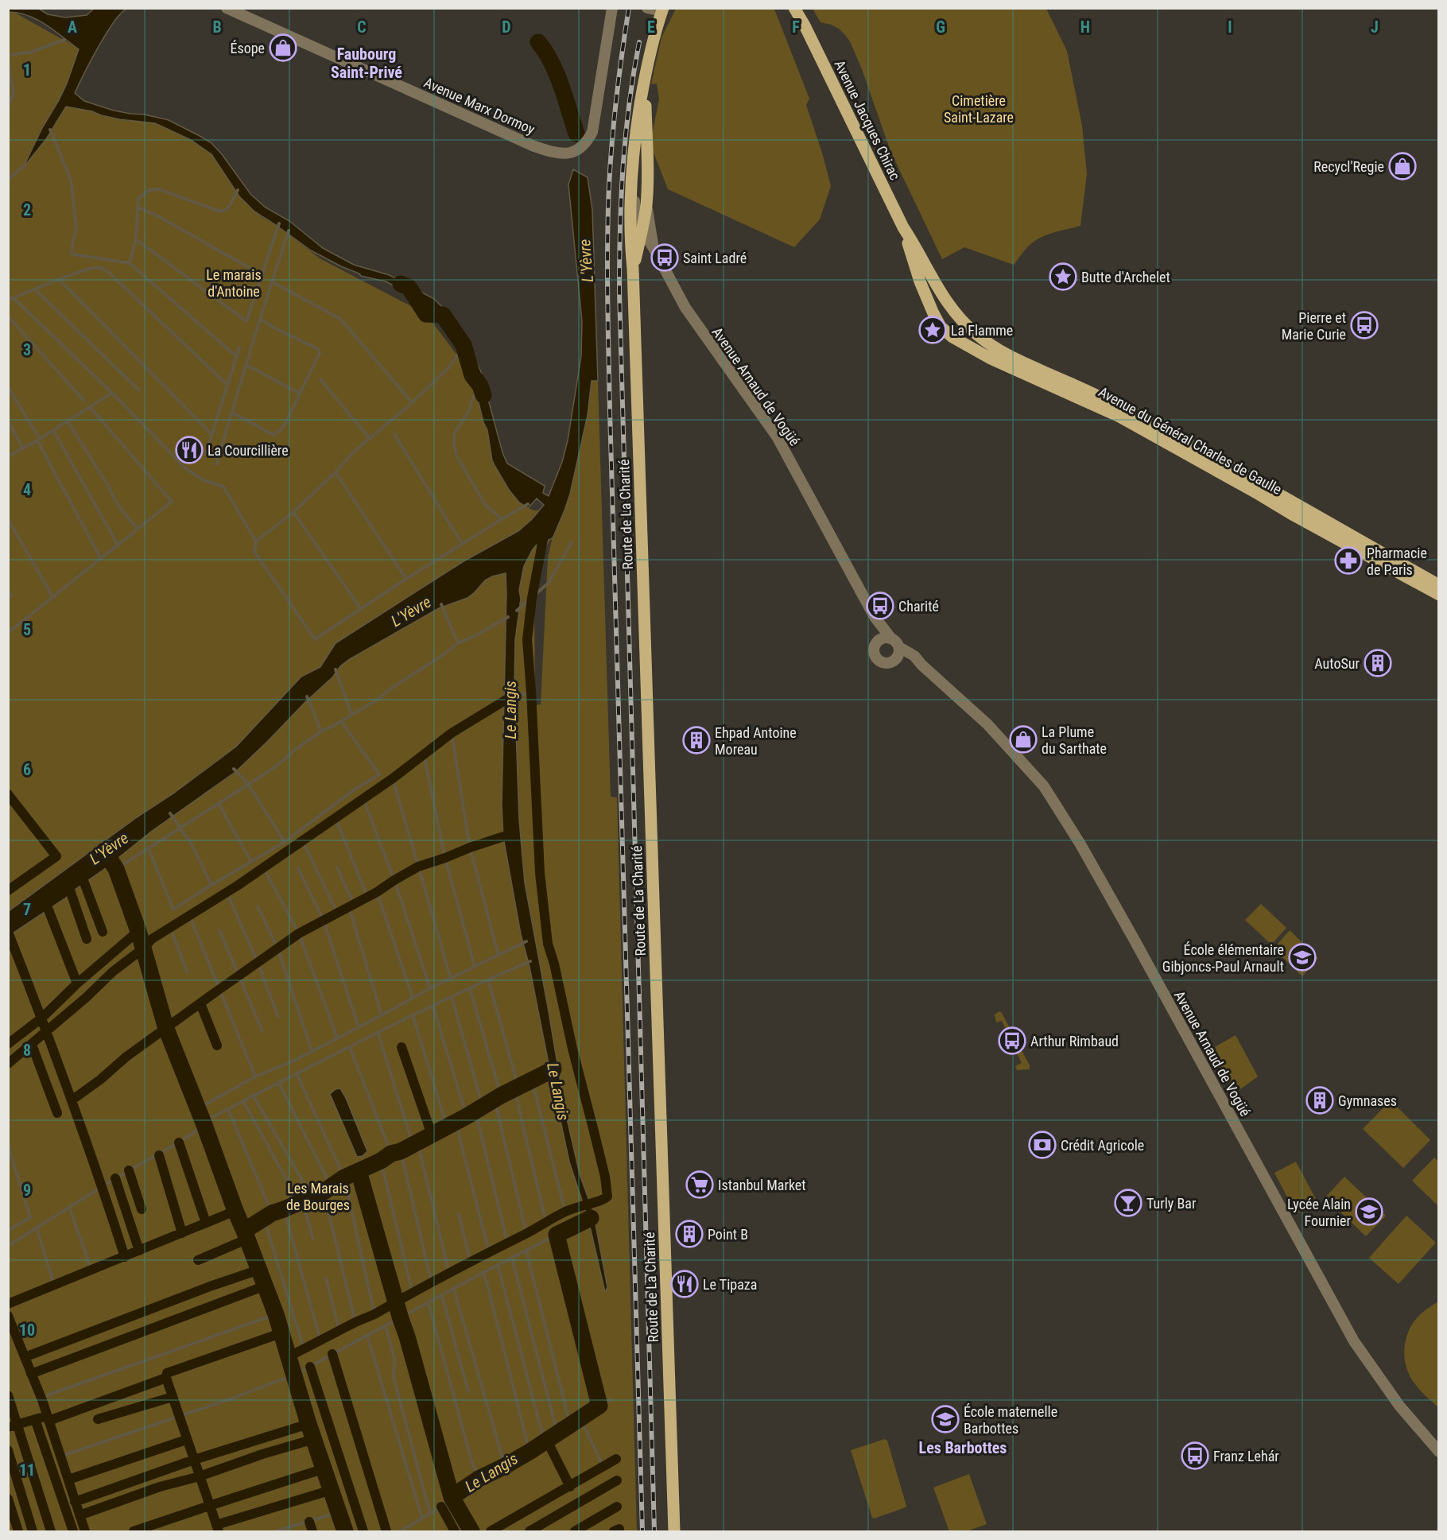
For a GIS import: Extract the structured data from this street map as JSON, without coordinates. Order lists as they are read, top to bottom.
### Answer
{
  "streets": {
    "main road": ["Avenue Jacques Chirac", "Avenue du Général Charles de Gaulle", "Route de La Charité"],
    "street": ["Avenue Marx Dormoy", "Avenue Arnaud de Vogüé"]
  },
  "crossings": [
    ["Avenue Jacques Chirac", "Avenue du Général Charles de Gaulle"],
    ["Avenue Arnaud de Vogüé", "Route de La Charité"]
  ],
  "districts": ["Faubourg Saint-Privé", "Les Barbottes"],
  "water": ["L'Yèvre", "Le Langis"],
  "parks": ["Cimetière Saint-Lazare", "Le marais d'Antoine", "Les Marais de Bourges"],
  "places": {
    "shop": ["Ésope", "Recycl'Regie", "La Plume du Sarthate"],
    "bus stop": [
      "Saint Ladré",
      "Pierre et Marie Curie",
      "Charité",
      "Arthur Rimbaud",
      "Franz Lehár"
    ],
    "place": ["Butte d'Archelet", "La Flamme"],
    "restaurant": ["La Courcillière", "Le Tipaza"],
    "pharmacy": ["Pharmacie de Paris"],
    "building": [
      "AutoSur",
      "Ehpad Antoine Moreau",
      "Gymnases",
      "Point B"
    ],
    "school or university": ["École élémentaire Gibjoncs-Paul Arnault", "Lycée Alain Fournier", "École maternelle Barbottes"],
    "bank": ["Crédit Agricole"],
    "supermarket": ["Istanbul Market"],
    "bar": ["Turly Bar"]
  },
  "grid": {
    "columns": [
      "A",
      "B",
      "C",
      "D",
      "E",
      "F",
      "G",
      "H",
      "I",
      "J"
    ],
    "rows": [
      "1",
      "2",
      "3",
      "4",
      "5",
      "6",
      "7",
      "8",
      "9",
      "10",
      "11"
    ]
  }
}
